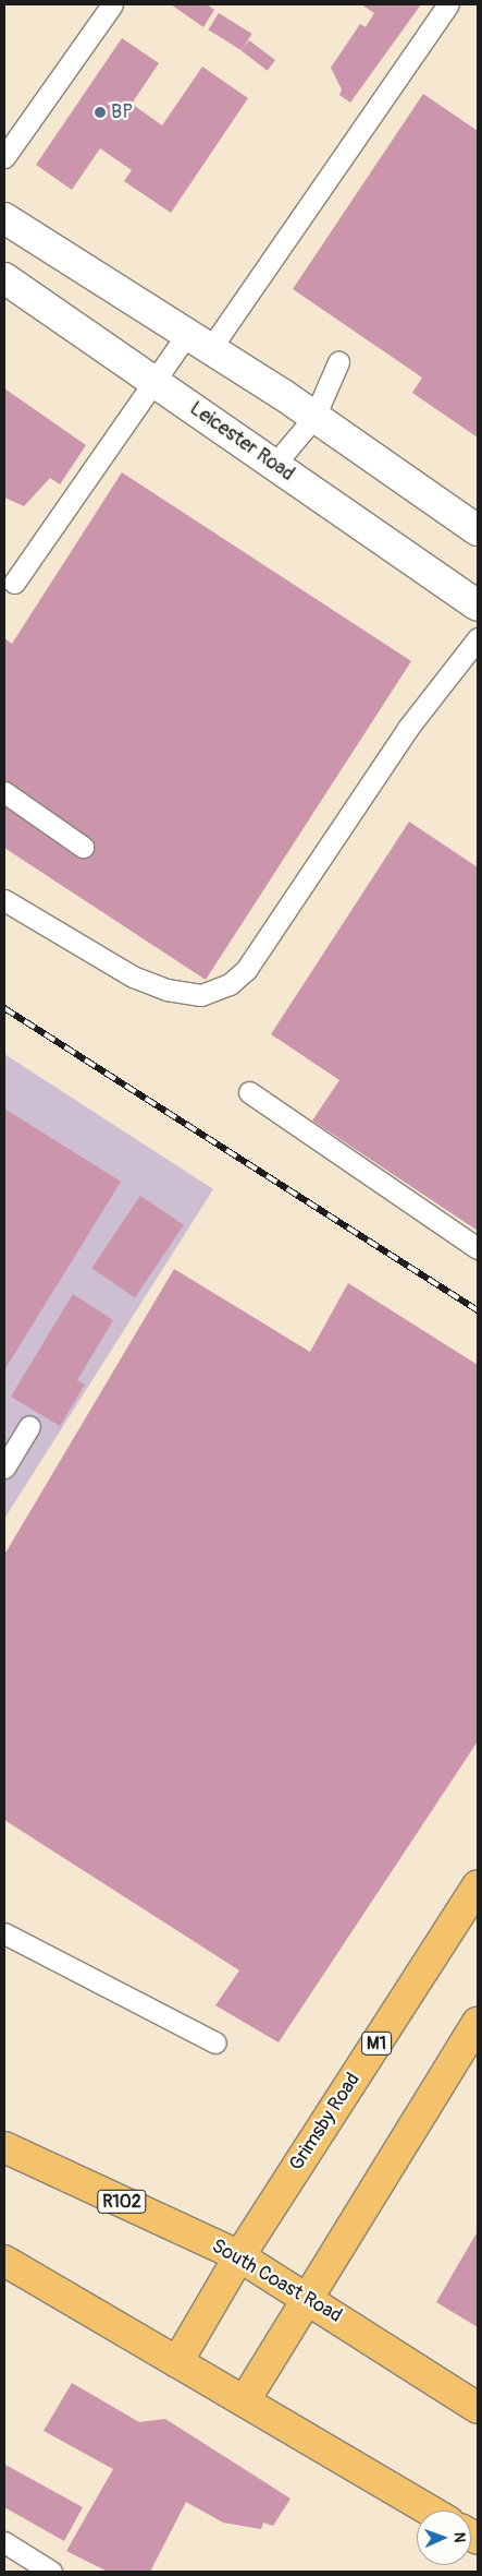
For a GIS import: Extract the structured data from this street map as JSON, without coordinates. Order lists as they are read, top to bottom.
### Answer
{
  "streets": {
    "main road": [
      "M1",
      "Grimsby Road",
      "R102",
      "South Coast Road"
    ],
    "street": ["Leicester Road"]
  },
  "crossings": [
    ["Grimsby Road", "South Coast Road"]
  ],
  "places": ["BP"],
  "north": "right"
}
